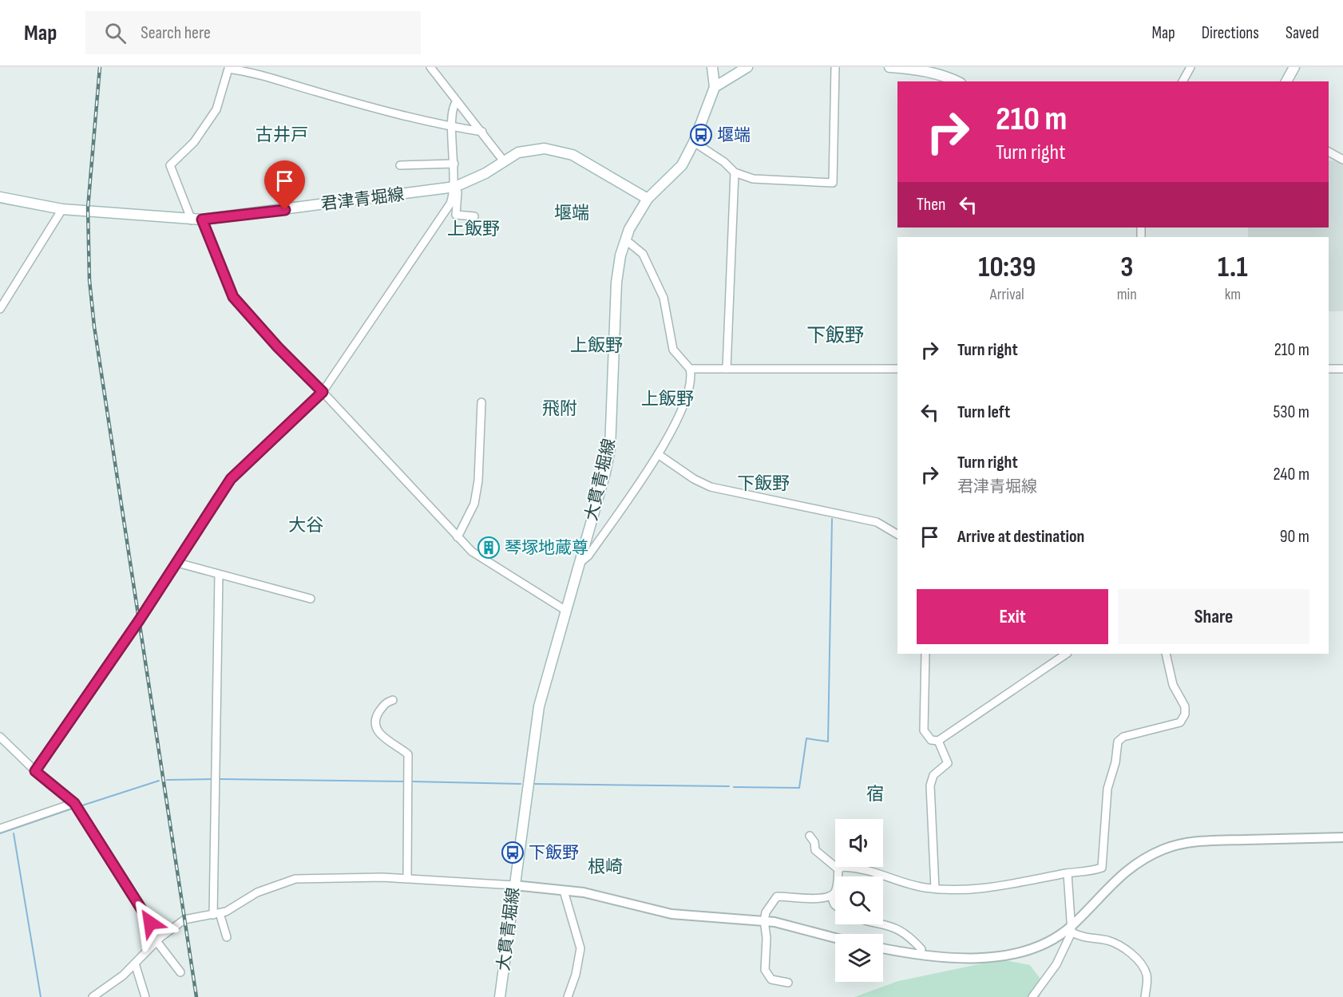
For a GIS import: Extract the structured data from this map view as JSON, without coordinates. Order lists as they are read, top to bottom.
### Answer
{
  "streets": {
    "main road": ["君津青堀線", "大貫青堀線"]
  },
  "crossings": [
    ["君津青堀線", "大貫青堀線"]
  ],
  "districts": [
    "古井戸",
    "堰端",
    "上飯野",
    "下飯野",
    "上飯野",
    "上飯野",
    "飛附",
    "下飯野",
    "大谷",
    "宿",
    "根崎"
  ],
  "places": {
    "bus stop": ["堰端", "下飯野"],
    "building": ["琴塚地蔵尊"]
  },
  "page": {
    "header": "Map",
    "search": "Search here",
    "nav": ["Map", "Directions", "Saved"],
    "turn": ["210 m", "Turn right"],
    "then": "Then",
    "eta": [
      "10:39",
      "Arrival",
      "3",
      "min",
      "1.1",
      "km"
    ],
    "list": [
      {
        "name": "Turn right",
        "value": "210 m"
      },
      {
        "name": "Turn left",
        "value": "530 m"
      },
      {
        "name": "Turn right",
        "note": "君津青堀線",
        "value": "240 m"
      },
      {
        "name": "Arrive at destination",
        "value": "90 m"
      }
    ],
    "buttons": ["Exit", "Share"]
  }
}
